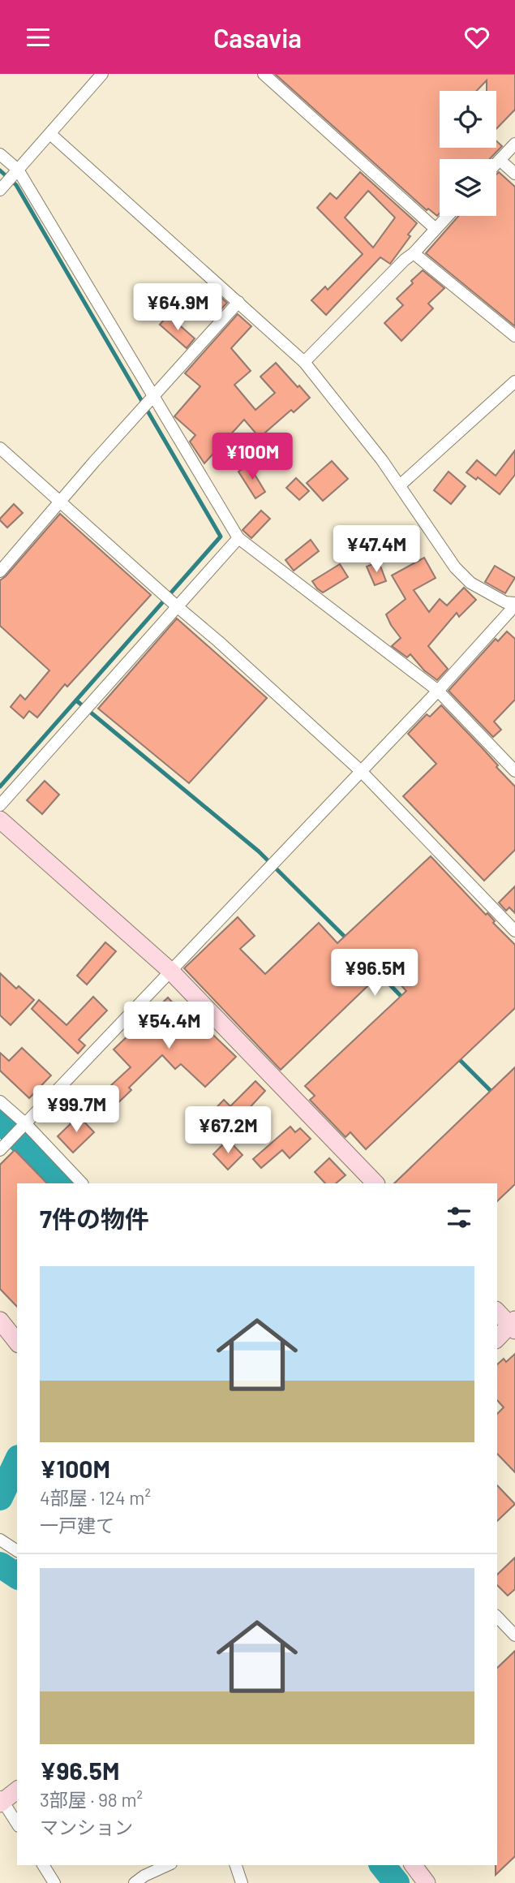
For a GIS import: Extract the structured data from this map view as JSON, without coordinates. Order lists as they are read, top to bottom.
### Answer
{
  "page": {
    "header": "Casavia",
    "price": [
      "¥64.9M",
      "¥100M",
      "¥47.4M",
      "¥96.5M",
      "¥54.4M",
      "¥99.7M",
      "¥67.2M"
    ],
    "heading": "7件の物件",
    "list": [
      {
        "name": "¥100M",
        "note": "4部屋 · 124 m² · 一戸建て"
      },
      {
        "name": "¥96.5M",
        "note": "3部屋 · 98 m² · マンション"
      }
    ]
  }
}
